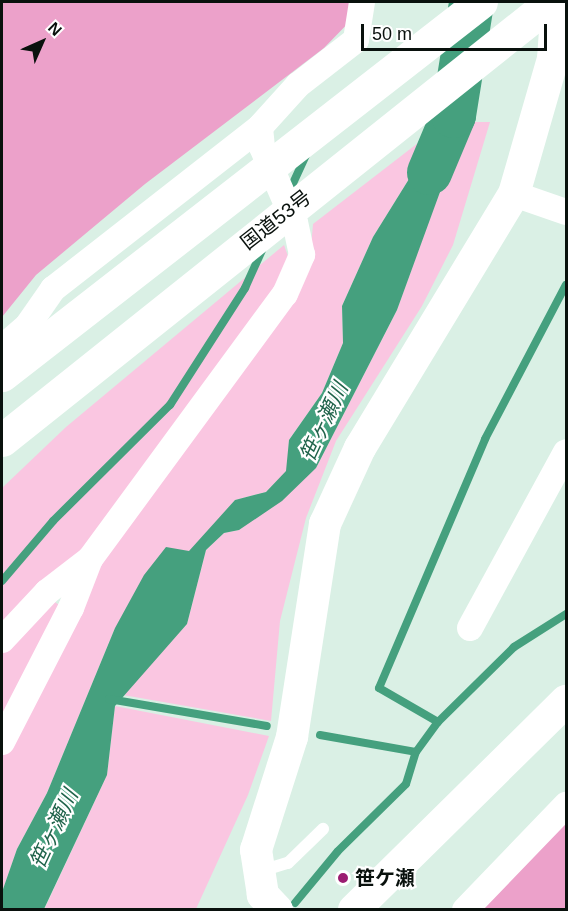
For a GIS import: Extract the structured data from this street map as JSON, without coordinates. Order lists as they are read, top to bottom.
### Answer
{
  "streets": {
    "highway": ["国道53号"]
  },
  "water": ["笹ヶ瀬川"],
  "places": ["笹ケ瀬"],
  "scale_bar": "50 m",
  "north": "top right"
}
